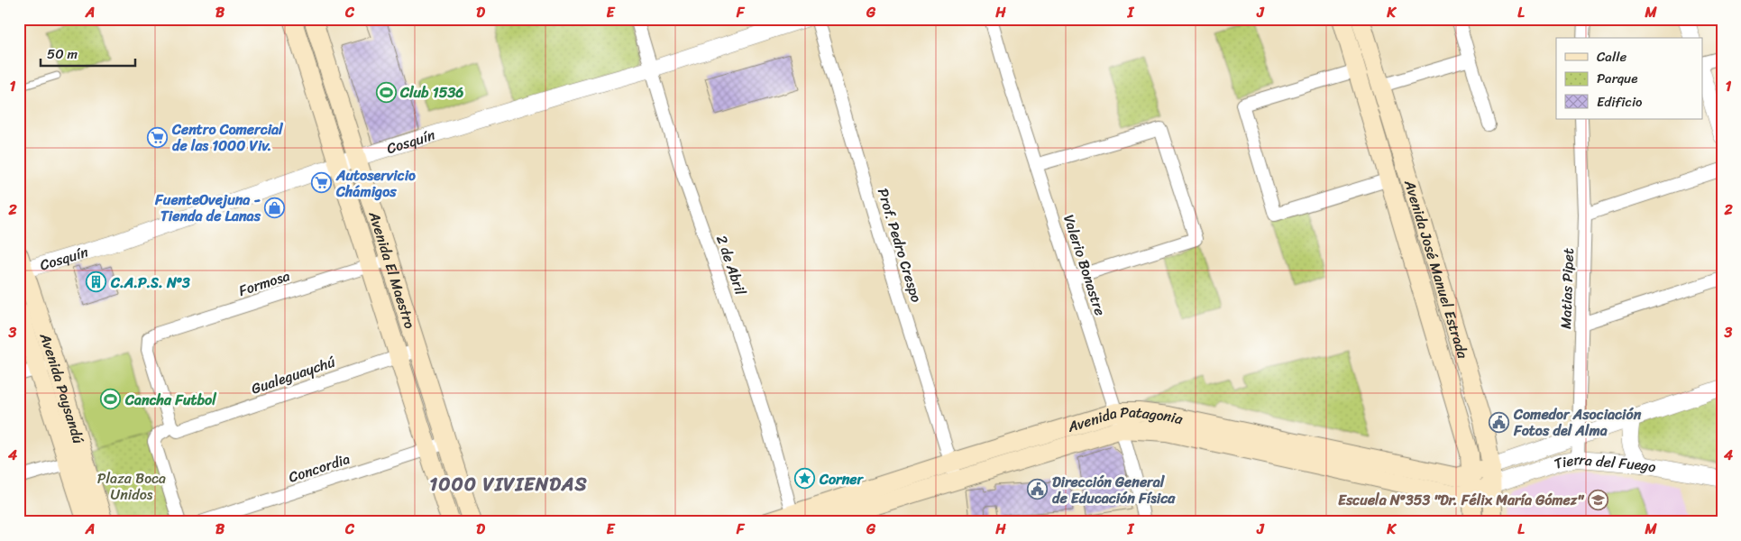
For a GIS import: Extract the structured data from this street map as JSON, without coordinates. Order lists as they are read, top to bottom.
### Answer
{
  "streets": {
    "main road": [
      "Avenida José Manuel Estrada",
      "Avenida El Maestro",
      "Avenida Paysandú",
      "Avenida Patagonia"
    ],
    "street": [
      "Cosquín",
      "Prof. Pedro Crespo",
      "2 de Abril",
      "Valerio Bonastre",
      "Formosa",
      "Matias Pipet",
      "Gualeguaychú",
      "Tierra del Fuego",
      "Concordia"
    ]
  },
  "crossings": [
    ["Cosquín", "2 de Abril"],
    ["Cosquín", "Avenida El Maestro"],
    ["Cosquín", "Avenida Paysandú"],
    ["Prof. Pedro Crespo", "Avenida Patagonia"],
    ["2 de Abril", "Avenida Patagonia"],
    ["Valerio Bonastre", "Avenida Patagonia"],
    ["Avenida José Manuel Estrada", "Avenida Patagonia"],
    ["Avenida José Manuel Estrada", "Tierra del Fuego"],
    ["Avenida El Maestro", "Formosa"],
    ["Avenida El Maestro", "Gualeguaychú"],
    ["Avenida El Maestro", "Concordia"],
    ["Formosa", "Gualeguaychú"],
    ["Matias Pipet", "Tierra del Fuego"],
    ["Avenida Patagonia", "Tierra del Fuego"]
  ],
  "districts": ["1000 VIVIENDAS"],
  "parks": ["Plaza Boca Unidos"],
  "places": {
    "sports": ["Club 1536", "Cancha Futbol"],
    "supermarket": ["Centro Comercial de las 1000 Viv.", "Autoservicio Chámigos"],
    "shop": ["FuenteOvejuna - Tienda de Lanas"],
    "building": ["C.A.P.S. Nº3"],
    "public building": ["Comedor Asociación Fotos del Alma", "Dirección General de Educación Física"],
    "place": ["Corner"],
    "school or university": ["Escuela Nº353 \"Dr. Félix María Gómez\""]
  },
  "legend": ["Calle", "Parque", "Edificio"],
  "scale_bar": "50 m",
  "grid": {
    "columns": [
      "A",
      "B",
      "C",
      "D",
      "E",
      "F",
      "G",
      "H",
      "I",
      "J",
      "K",
      "L",
      "M"
    ],
    "rows": [
      "1",
      "2",
      "3",
      "4"
    ]
  }
}
